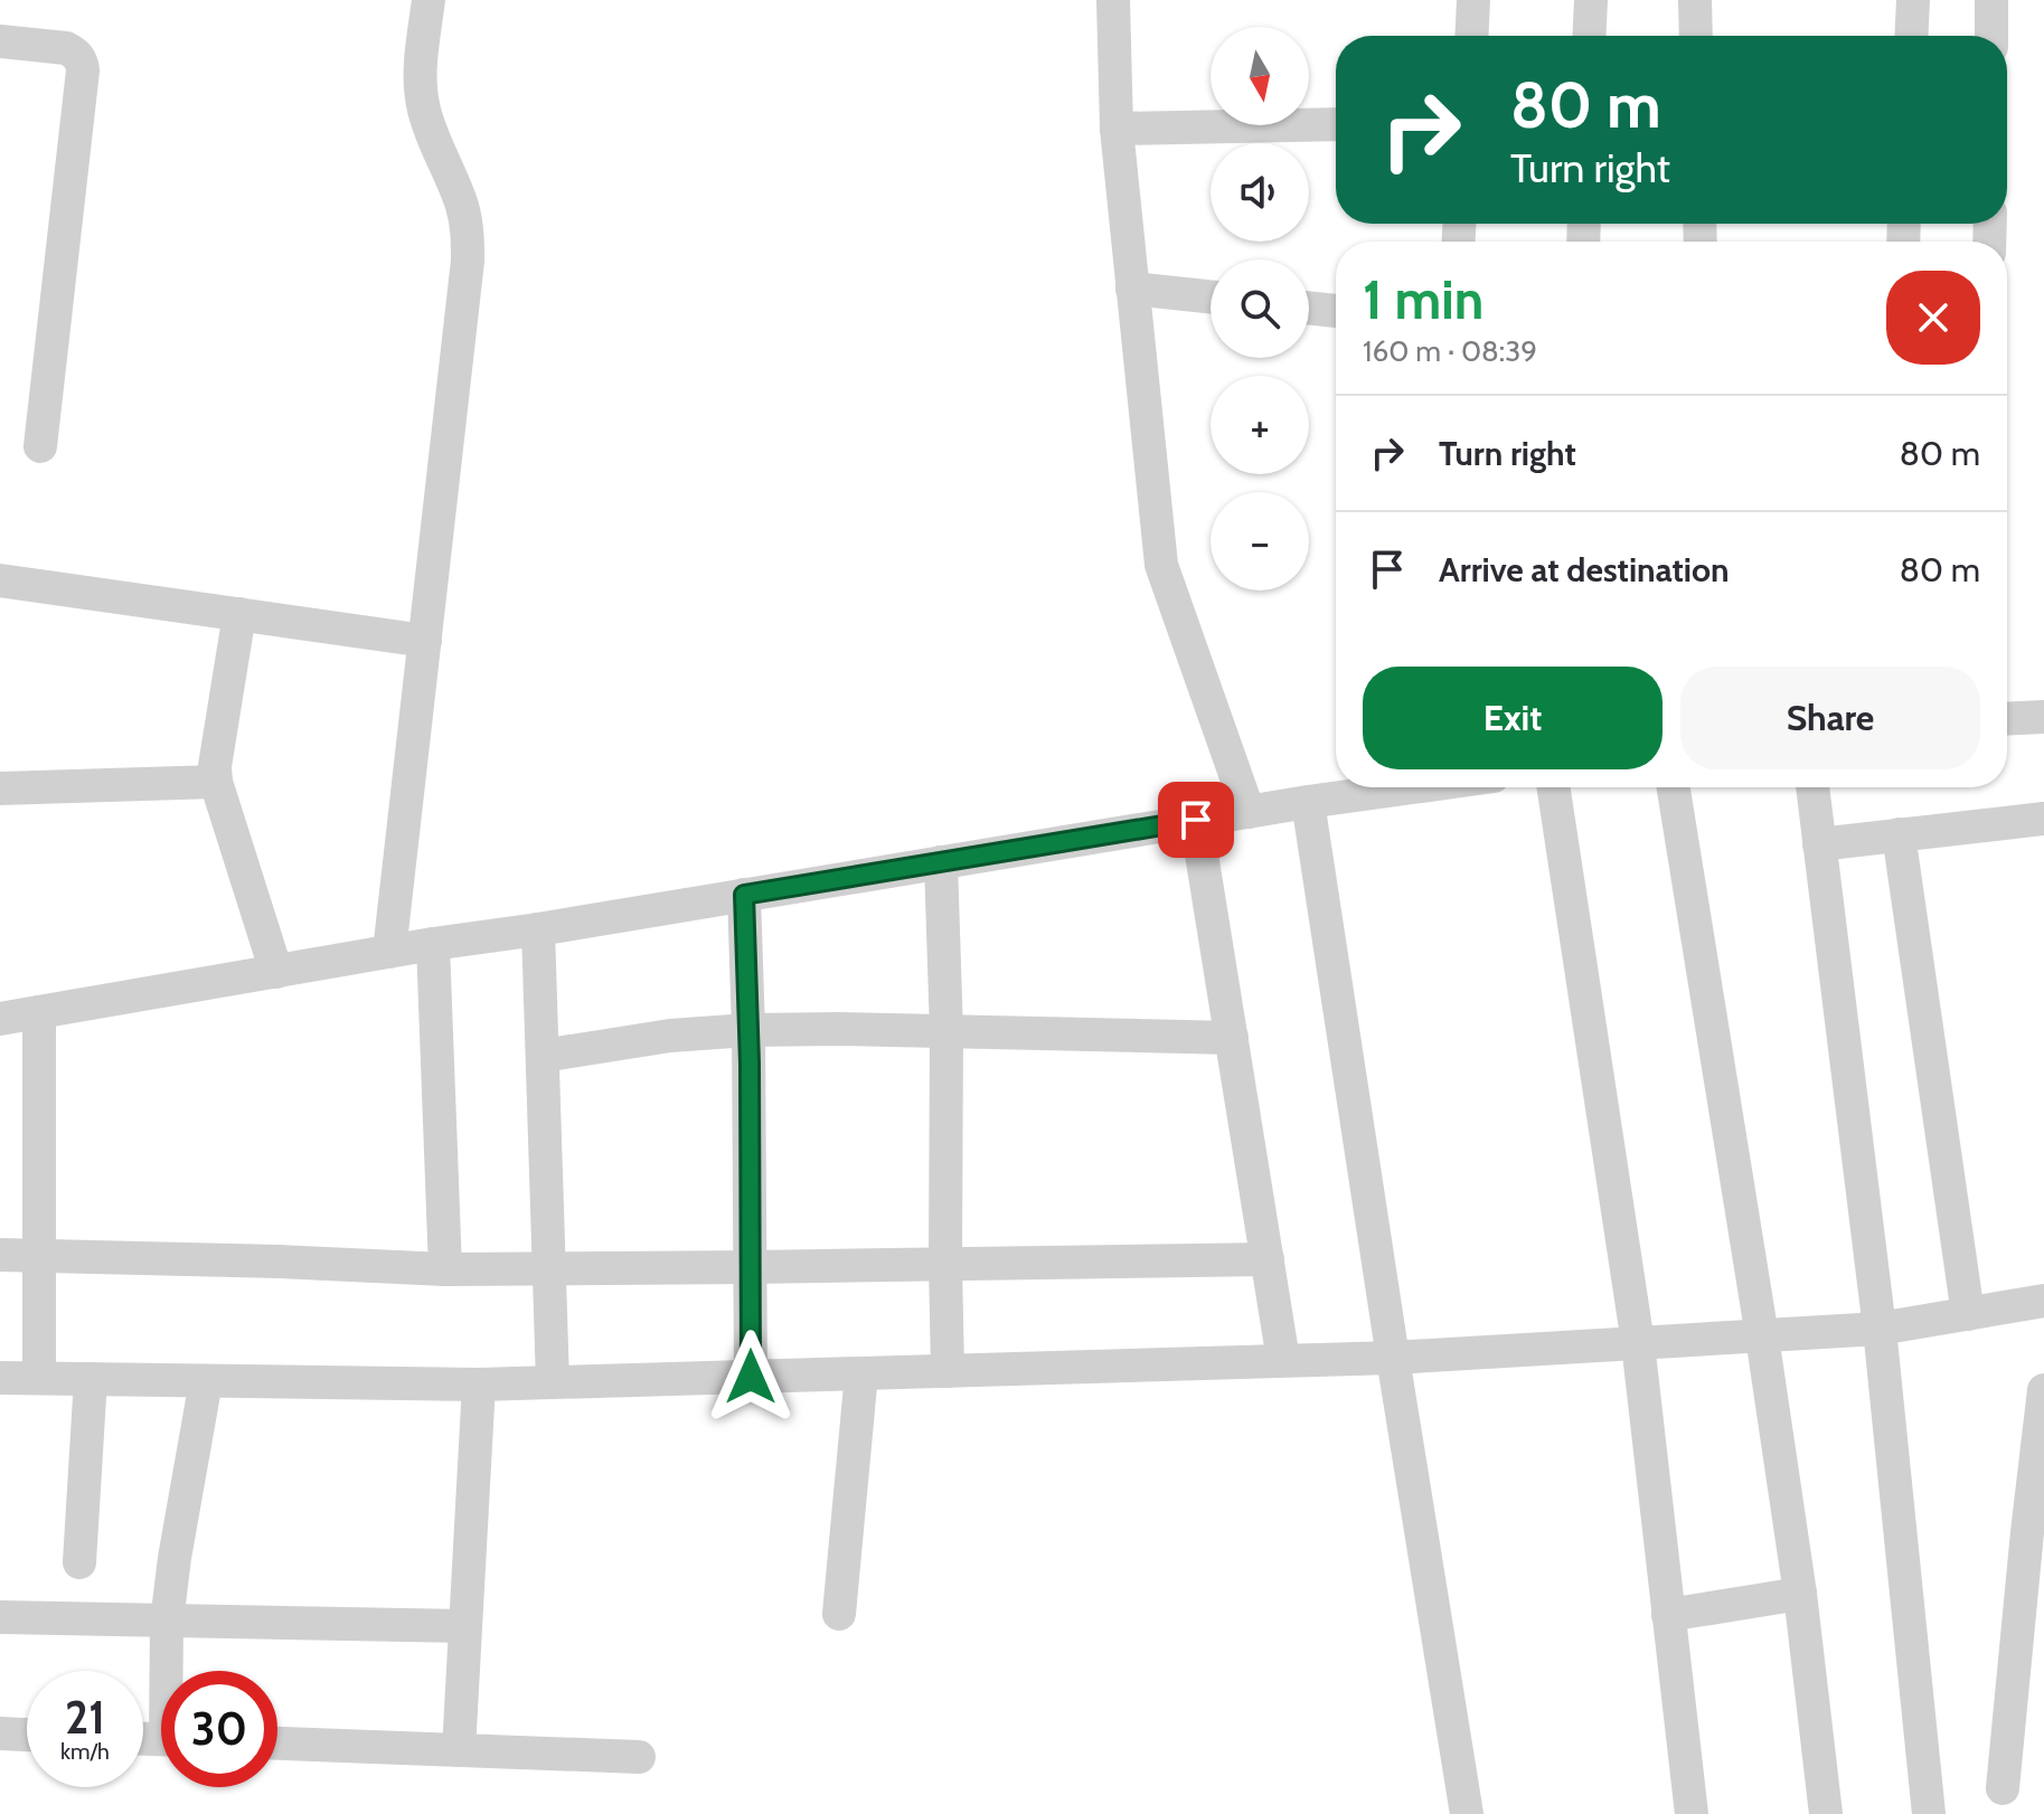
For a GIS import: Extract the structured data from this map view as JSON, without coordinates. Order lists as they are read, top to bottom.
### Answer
{
  "north": "bottom",
  "page": {
    "map_buttons": ["+", "−"],
    "turn": ["80 m", "Turn right"],
    "heading": ["1 min", "160 m · 08:39"],
    "list": [
      {
        "name": "Turn right",
        "value": "80 m"
      },
      {
        "name": "Arrive at destination",
        "value": "80 m"
      }
    ],
    "buttons": ["Exit", "Share"],
    "speed": "21 km/h",
    "limit": "30"
  }
}
